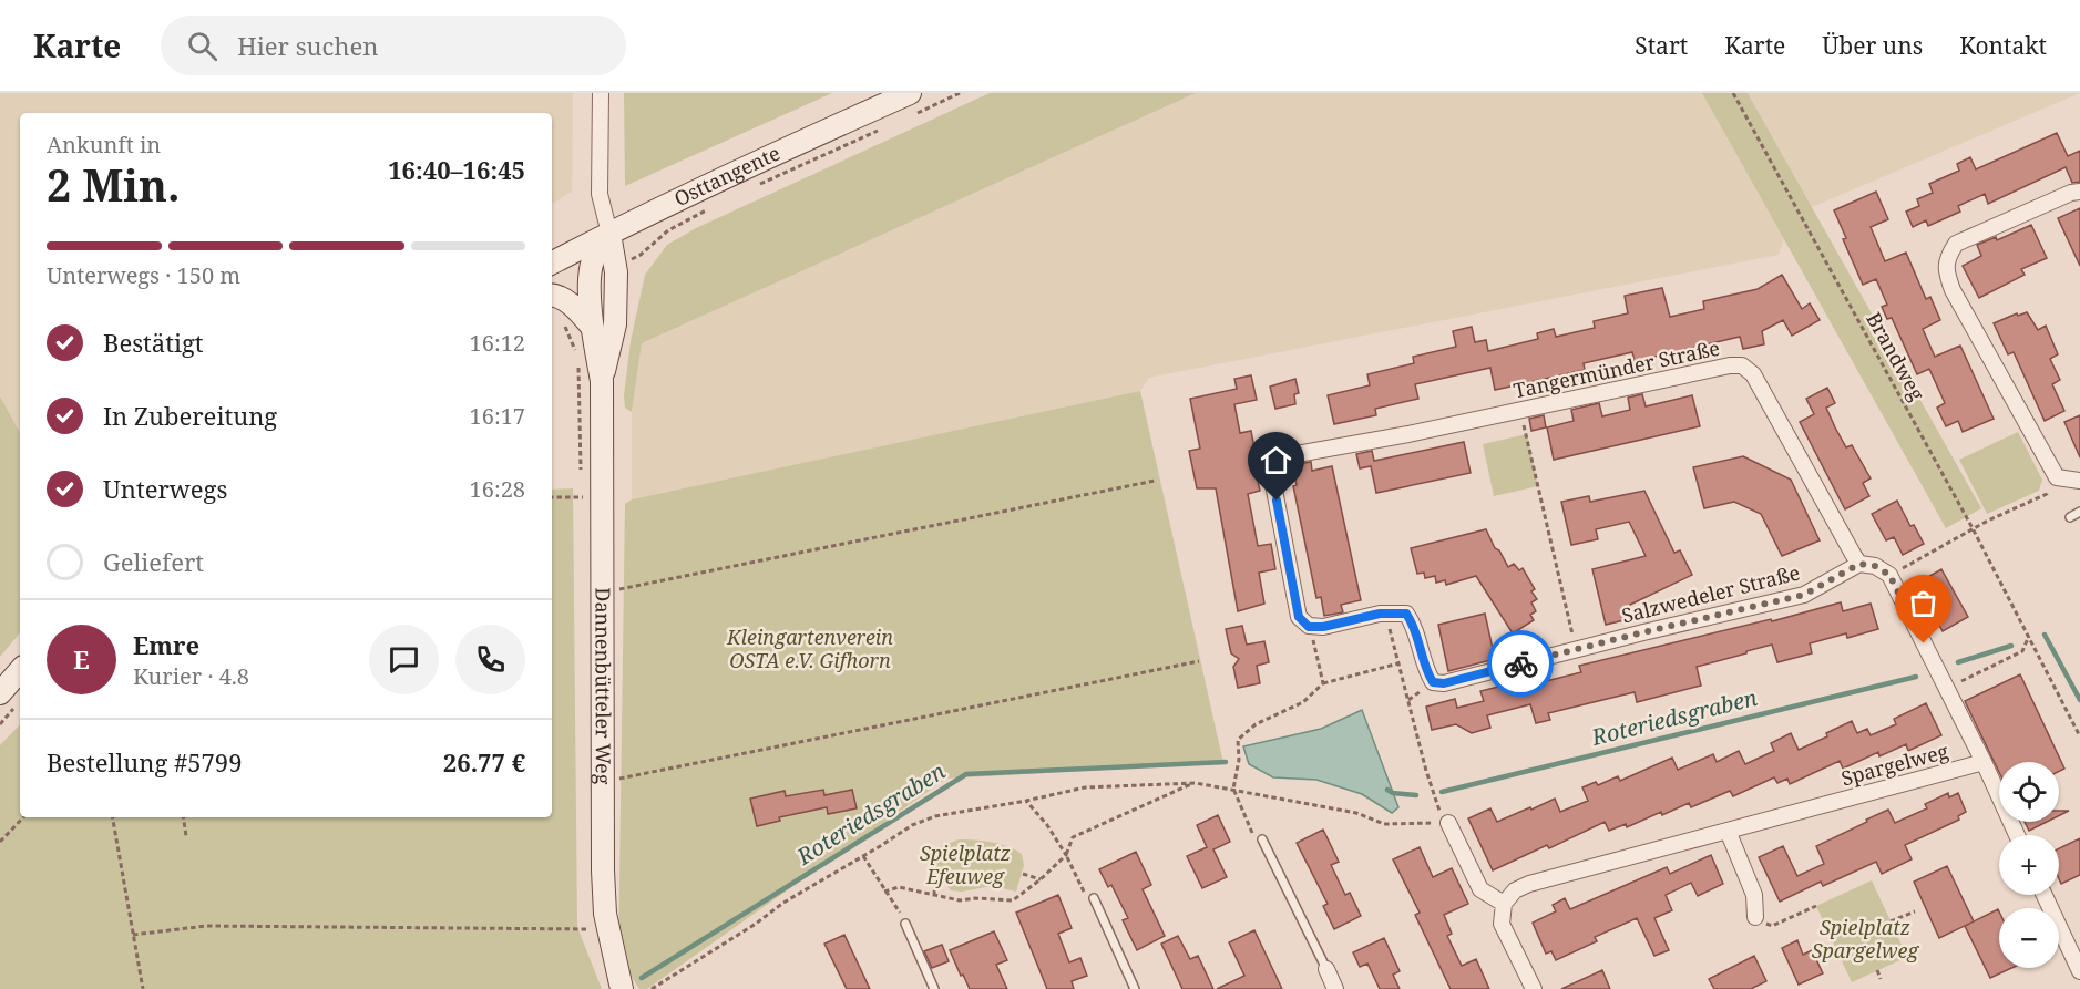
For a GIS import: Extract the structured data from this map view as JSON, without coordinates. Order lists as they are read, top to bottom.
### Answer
{
  "streets": {
    "street": [
      "Osttangente",
      "Tangermünder Straße",
      "Salzwedeler Straße",
      "Dannenbütteler Weg",
      "Spargelweg"
    ],
    "path": ["Brandweg"]
  },
  "crossings": [
    ["Osttangente", "Dannenbütteler Weg"],
    ["Tangermünder Straße", "Salzwedeler Straße"]
  ],
  "water": ["Roteriedsgraben"],
  "parks": ["Kleingartenverein OSTA e.V. Gifhorn", "Spielplatz Efeuweg", "Spielplatz Spargelweg"],
  "page": {
    "header": "Karte",
    "search": "Hier suchen",
    "nav": [
      "Start",
      "Karte",
      "Über uns",
      "Kontakt"
    ],
    "heading": ["2 Min.", "Ankunft in", "16:40–16:45"],
    "panel": [
      "Emre",
      "Kurier · 4.8",
      "Bestellung #5799",
      "26.77 €"
    ],
    "bar": "Unterwegs · 150 m",
    "list": [
      ["Bestätigt", "16:12"],
      ["In Zubereitung", "16:17"],
      ["Unterwegs", "16:28"],
      "Geliefert"
    ],
    "round": "E",
    "map_buttons": ["+", "−"]
  }
}
